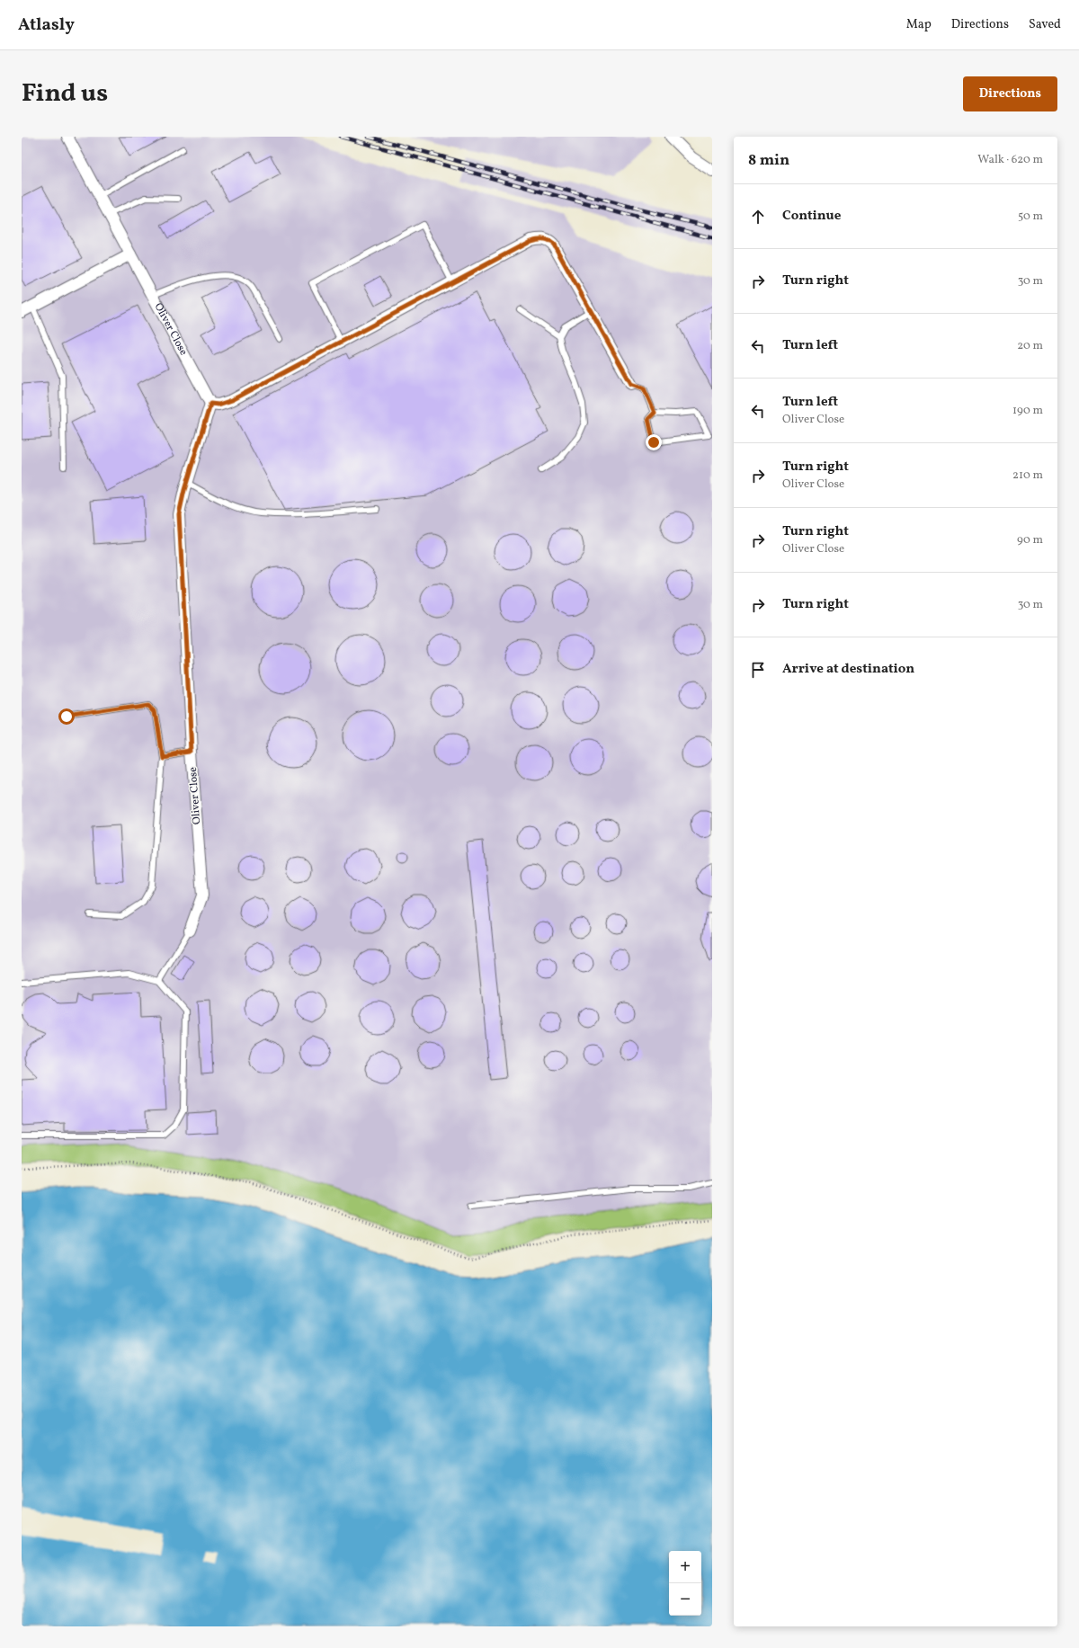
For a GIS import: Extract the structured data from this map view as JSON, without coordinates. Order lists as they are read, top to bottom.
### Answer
{
  "streets": {
    "street": ["Oliver Close"]
  },
  "page": {
    "header": "Atlasly",
    "nav": ["Map", "Directions", "Saved"],
    "title": "Find us",
    "buttons": "Directions",
    "heading": ["8 min", "Walk · 620 m"],
    "list": [
      ["Continue", "50 m"],
      ["Turn right", "30 m"],
      ["Turn left", "20 m"],
      ["Turn left", "Oliver Close", "190 m"],
      ["Turn right", "Oliver Close", "210 m"],
      ["Turn right", "Oliver Close", "90 m"],
      ["Turn right", "30 m"],
      "Arrive at destination"
    ],
    "map_buttons": ["+", "−"]
  }
}
